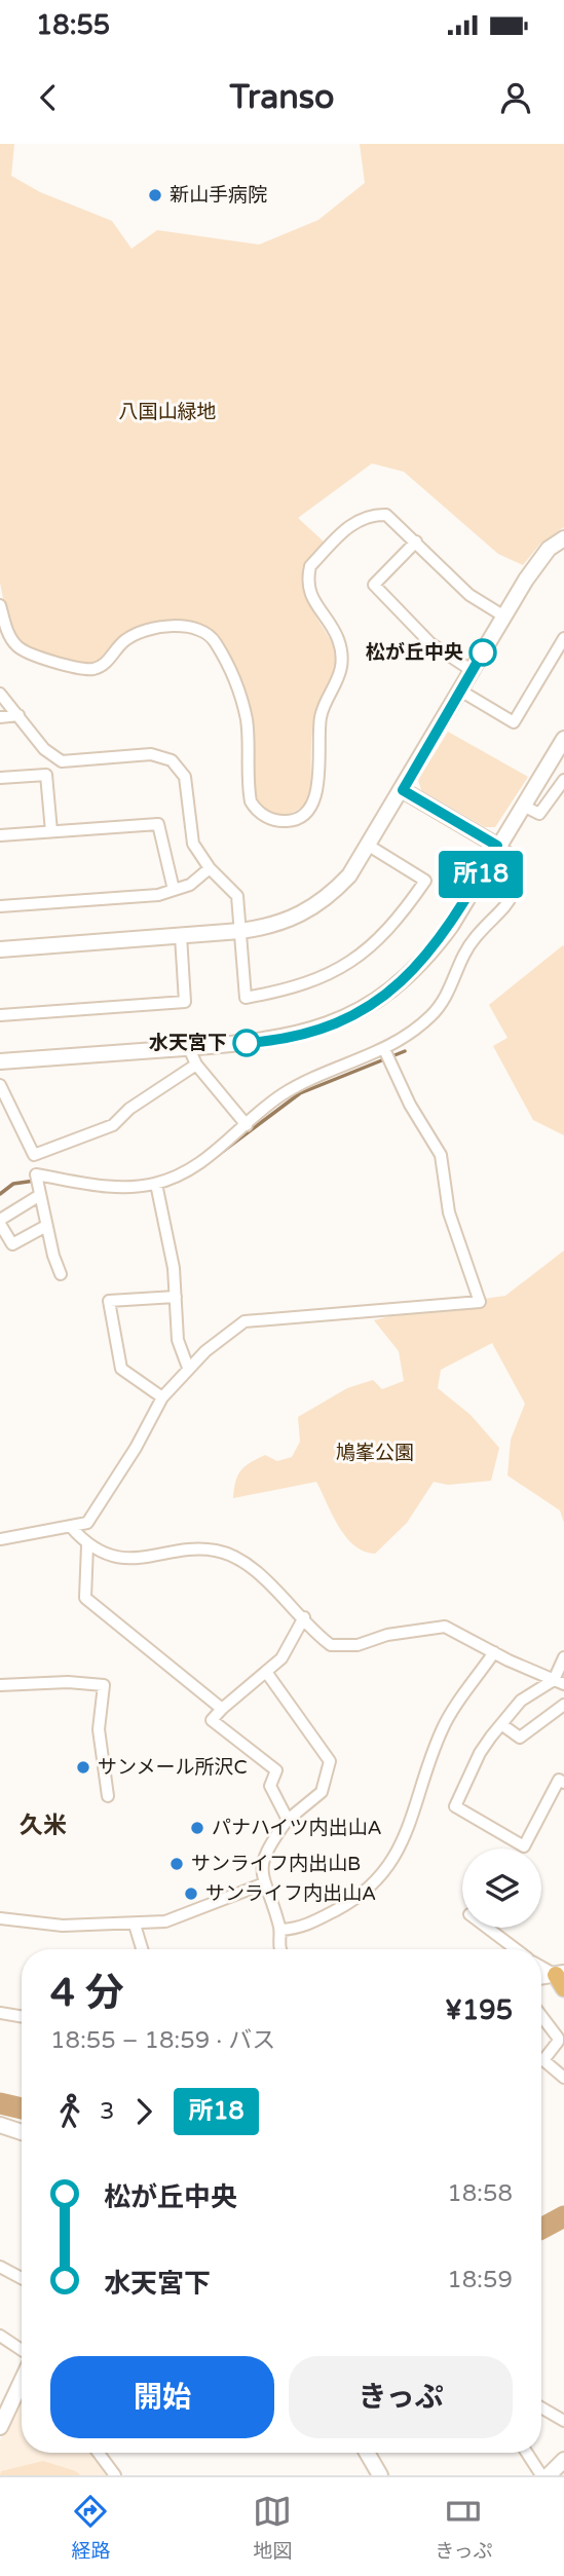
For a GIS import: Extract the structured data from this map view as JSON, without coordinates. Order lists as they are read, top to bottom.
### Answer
{
  "districts": ["久米"],
  "parks": ["八国山緑地", "鳩峯公園"],
  "places": [
    "新山手病院",
    "松が丘中央",
    "水天宮下",
    "サンメール所沢C",
    "パナハイツ内出山A",
    "サンライフ内出山B",
    "サンライフ内出山A"
  ],
  "lines": ["bus line 所18"],
  "page": {
    "status": "18:55",
    "header": "Transo",
    "on_map": "所18",
    "heading": ["4 分", "18:55 – 18:59 · バス", "¥195"],
    "legs": ["3", "所18"],
    "list": [
      {
        "name": "松が丘中央",
        "value": "18:58"
      },
      {
        "name": "水天宮下",
        "value": "18:59"
      }
    ],
    "buttons": ["開始", "きっぷ"],
    "tabs": ["経路", "地図", "きっぷ"]
  }
}
